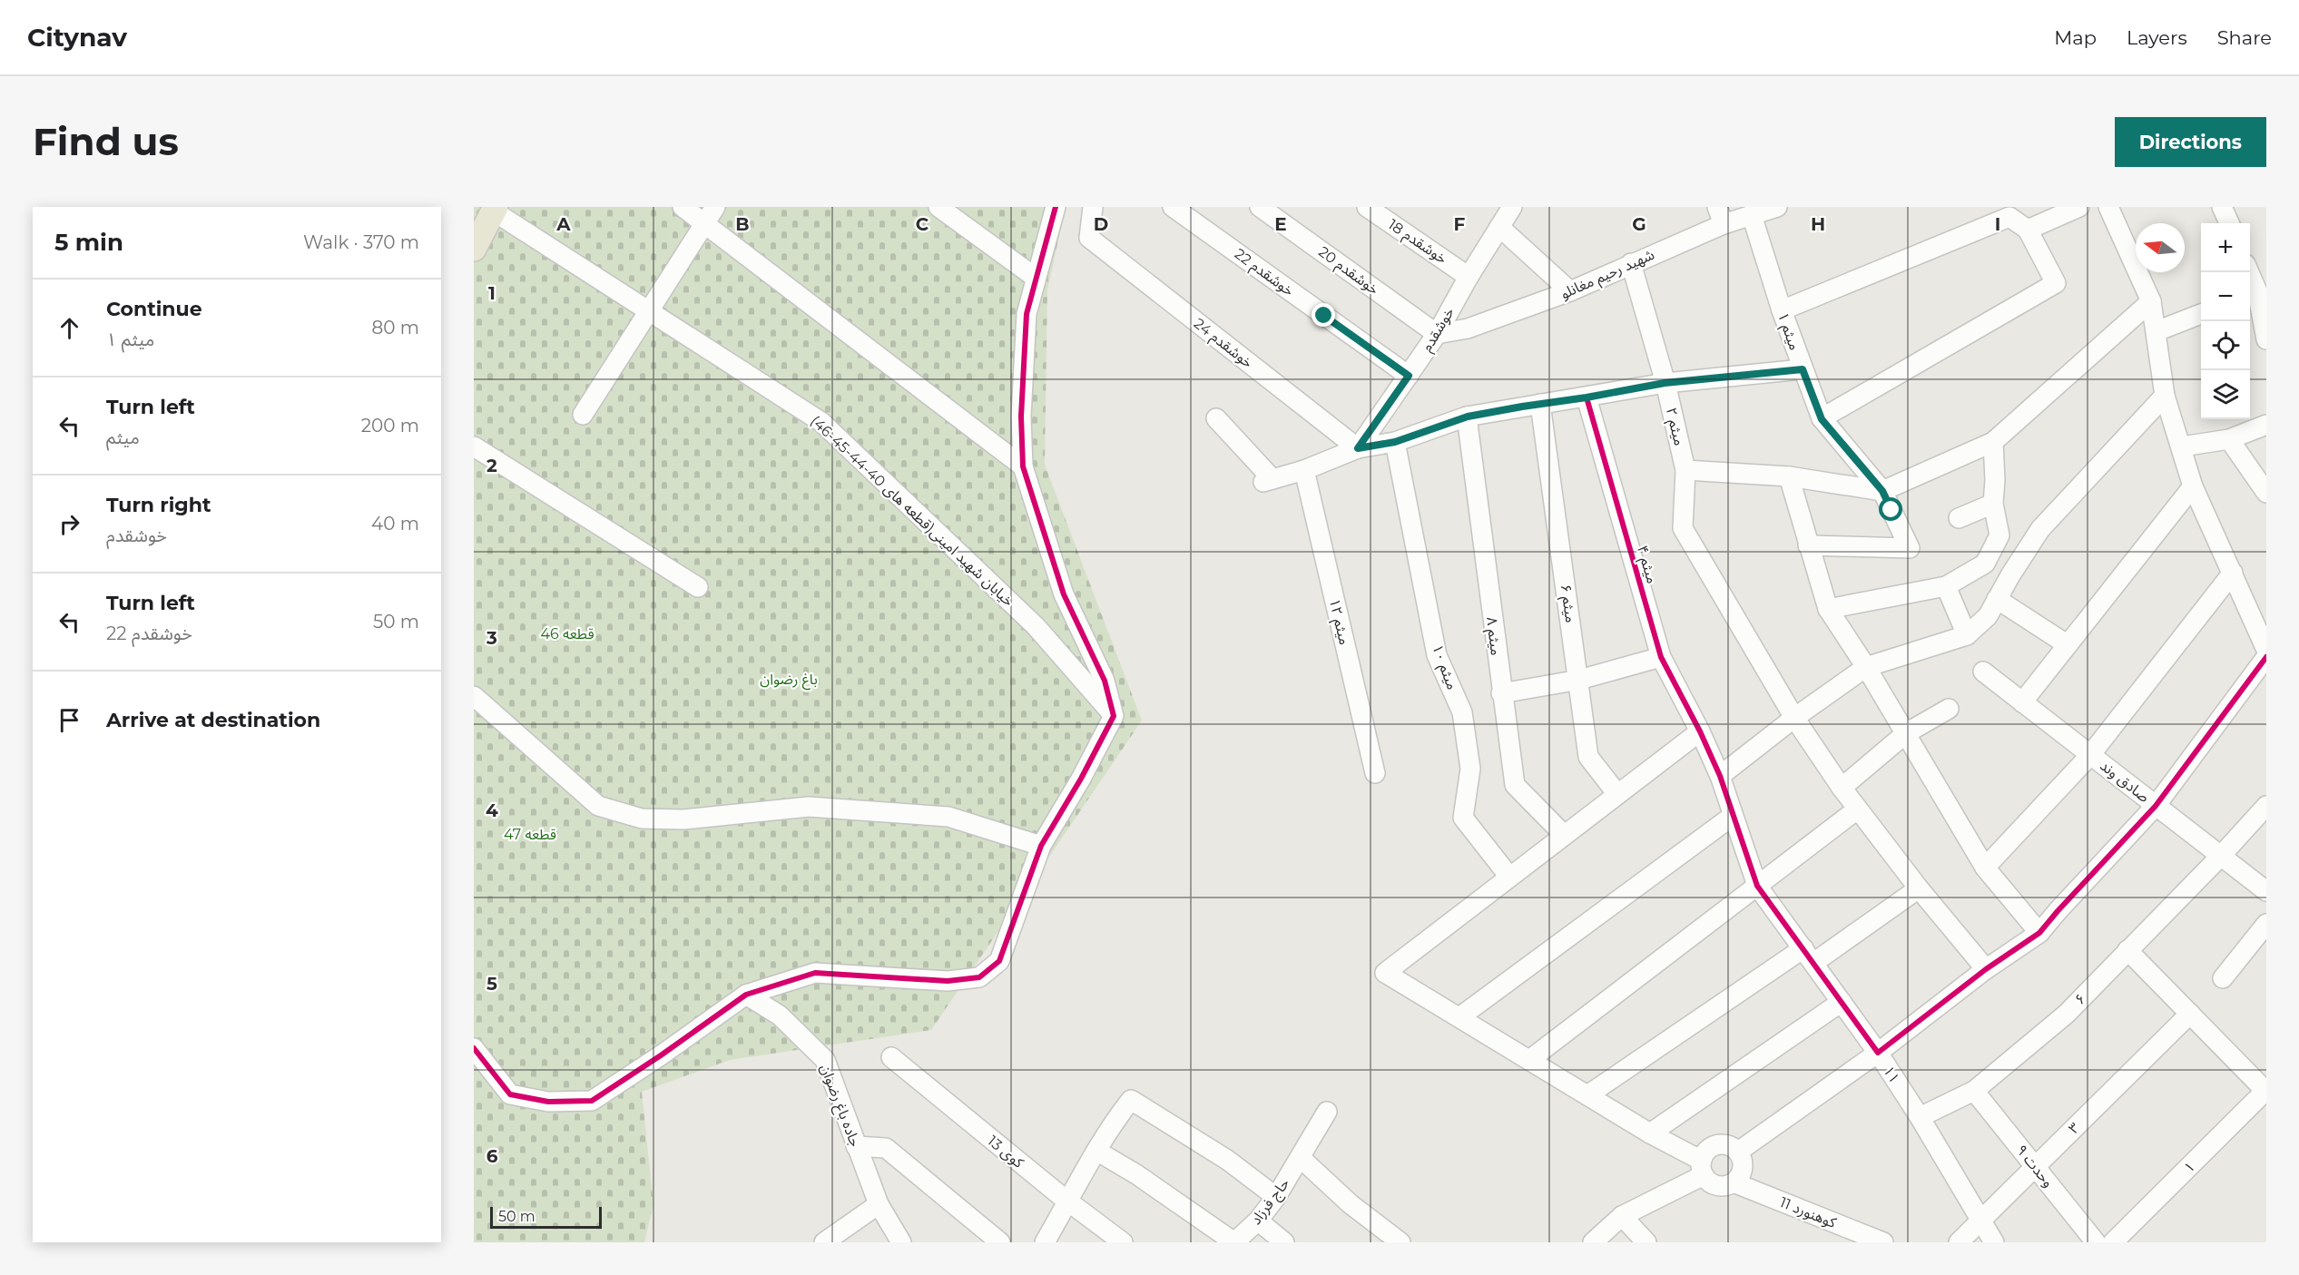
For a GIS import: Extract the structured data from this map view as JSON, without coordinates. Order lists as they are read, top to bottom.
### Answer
{
  "streets": {
    "street": [
      "خوشقدم 18",
      "خوشقدم 20",
      "خوشقدم 22",
      "شهید رحیم مغانلو",
      "خوشقدم",
      "۱ میثم",
      "خوشقدم 24",
      "۲ میثم",
      "خیابان شهید امینی(قطعه های 40-44-45-46)",
      "۴ میثم",
      "۶ میثم",
      "۱۲ میثم",
      "۸ میثم",
      "۱۰ میثم",
      "صادق وند",
      "۶",
      "۱۱",
      "جاده باغ رضوان",
      "۳",
      "کوی 13",
      "۹ وحدت",
      "۱",
      "حاج فرزاد",
      "کوهنورد 11"
    ]
  },
  "crossings": [
    ["خوشقدم 18", "خوشقدم"],
    ["خوشقدم 20", "شهید رحیم مغانلو"],
    ["خوشقدم 20", "خوشقدم"],
    ["خوشقدم 22", "خوشقدم"],
    ["شهید رحیم مغانلو", "خوشقدم"],
    ["شهید رحیم مغانلو", "۱ میثم"],
    ["شهید رحیم مغانلو", "۲ میثم"],
    ["خوشقدم", "خوشقدم 24"],
    ["۴ میثم", "۱۱"],
    ["صادق وند", "۶"],
    ["۶", "۱۱"],
    ["۶", "۹ وحدت"],
    ["۱۱", "۳"],
    ["۱۱", "کوهنورد 11"],
    ["۳", "۹ وحدت"]
  ],
  "parks": ["قطعه 46", "باغ رضوان", "قطعه 47"],
  "scale_bar": "50 m",
  "north": "left",
  "page": {
    "header": "Citynav",
    "nav": ["Map", "Layers", "Share"],
    "buttons": "Directions",
    "title": "Find us",
    "heading": ["5 min", "Walk · 370 m"],
    "map_buttons": ["+", "−"],
    "list": [
      ["Continue", "۱ میثم", "80 m"],
      ["Turn left", "میثم", "200 m"],
      ["Turn right", "خوشقدم", "40 m"],
      ["Turn left", "خوشقدم 22", "50 m"],
      "Arrive at destination"
    ],
    "scale": "50 m"
  },
  "grid": {
    "columns": [
      "A",
      "B",
      "C",
      "D",
      "E",
      "F",
      "G",
      "H",
      "I"
    ],
    "rows": [
      "1",
      "2",
      "3",
      "4",
      "5",
      "6"
    ]
  }
}
